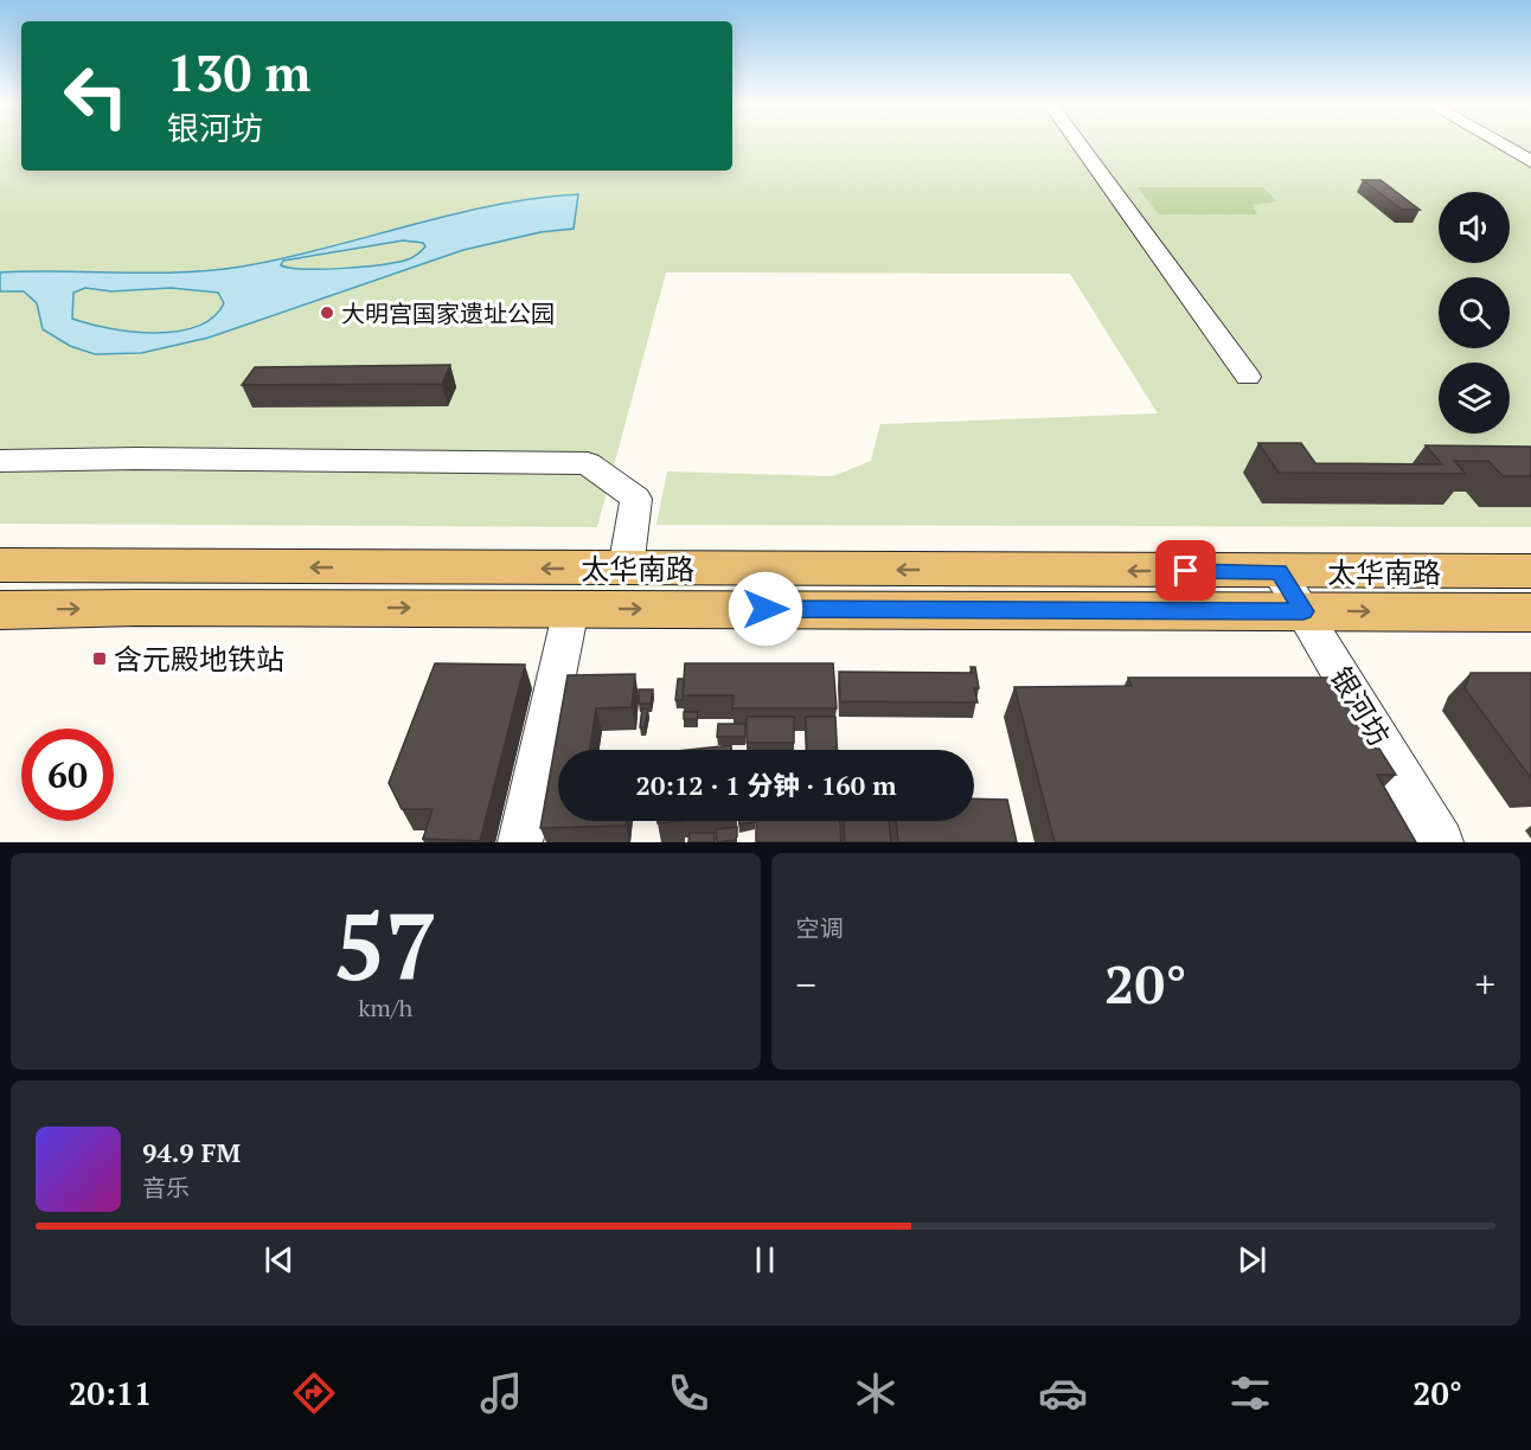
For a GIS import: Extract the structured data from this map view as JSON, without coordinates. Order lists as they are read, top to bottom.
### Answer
{
  "streets": {
    "main road": ["太华南路"],
    "street": ["银河坊"]
  },
  "crossings": [
    ["太华南路", "银河坊"]
  ],
  "places": {
    "other": ["大明宫国家遗址公园"],
    "transit": ["含元殿地铁站"]
  },
  "page": {
    "turn": ["130 m", "银河坊"],
    "limit": "60",
    "trip": "20:12 · 1 分钟 · 160 m",
    "tile": [
      ["57", "km/h"],
      "空调"
    ],
    "heat": ["−", "20°", "+"],
    "song": ["94.9 FM", "音乐"],
    "tabs": ["20:11", "20°"]
  }
}
